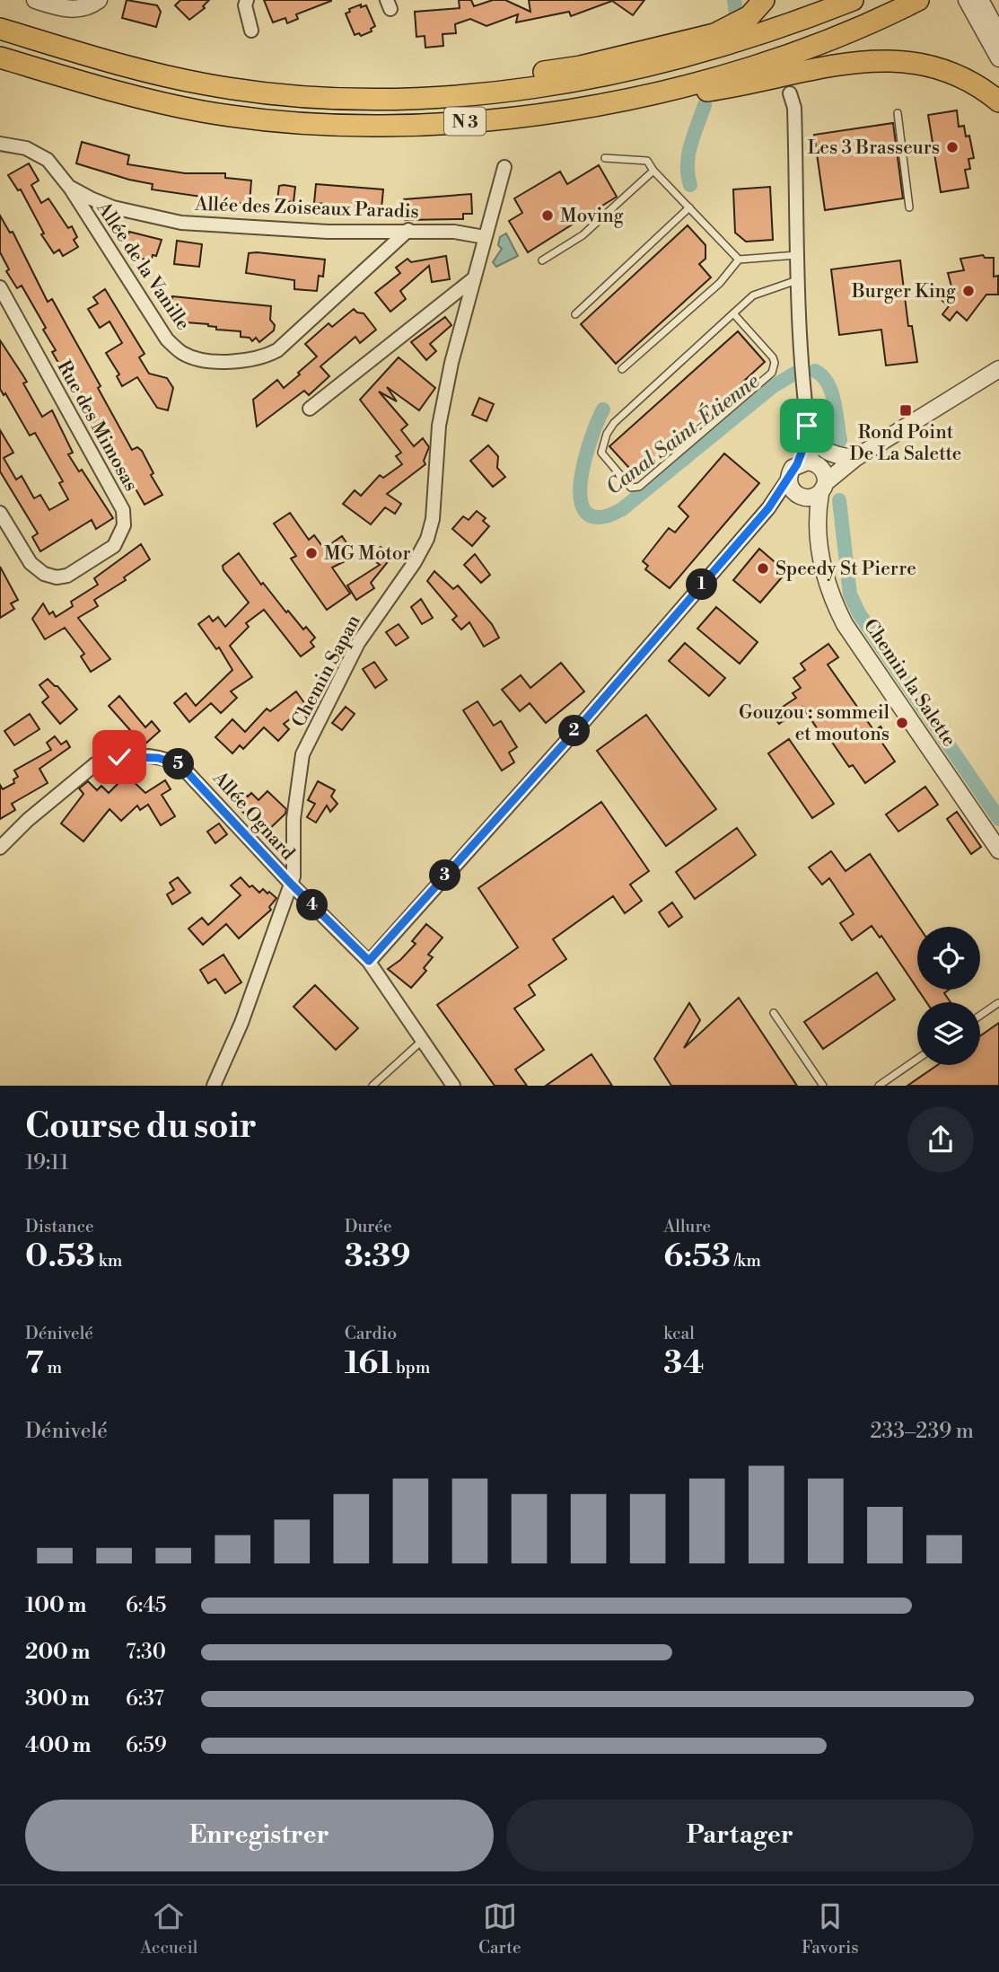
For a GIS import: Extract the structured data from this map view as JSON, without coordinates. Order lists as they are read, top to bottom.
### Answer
{
  "streets": {
    "highway": ["N 3"],
    "street": [
      "Allée des Zoiseaux Paradis",
      "Allée de la Vanille",
      "Rue des Mimosas",
      "Chemin Sapan",
      "Chemin la Salette",
      "Allée Ognard"
    ]
  },
  "crossings": [
    ["Allée des Zoiseaux Paradis", "Allée de la Vanille"],
    ["Allée des Zoiseaux Paradis", "Chemin Sapan"],
    ["Chemin Sapan", "Allée Ognard"]
  ],
  "water": ["Canal Saint-Étienne"],
  "places": {
    "other": [
      "Les 3 Brasseurs",
      "Moving",
      "Burger King",
      "MG Motor",
      "Speedy St Pierre",
      "Gouzou : sommeil et moutons"
    ],
    "transit": ["Rond Point De La Salette"]
  },
  "page": {
    "pins": [
      "1",
      "2",
      "5",
      "3",
      "4"
    ],
    "heading": ["Course du soir", "19:11"],
    "stats": [
      ["Distance", "0.53 km"],
      ["Durée", "3:39"],
      ["Allure", "6:53 /km"],
      ["Dénivelé", "7 m"],
      ["Cardio", "161 bpm"],
      ["kcal", "34"]
    ],
    "chart": ["Dénivelé", "233–239 m"],
    "list": [
      {
        "name": "100 m",
        "note": "6:45"
      },
      {
        "name": "200 m",
        "note": "7:30"
      },
      {
        "name": "300 m",
        "note": "6:37"
      },
      {
        "name": "400 m",
        "note": "6:59"
      }
    ],
    "buttons": ["Enregistrer", "Partager"],
    "tabs": ["Accueil", "Carte", "Favoris"]
  }
}
